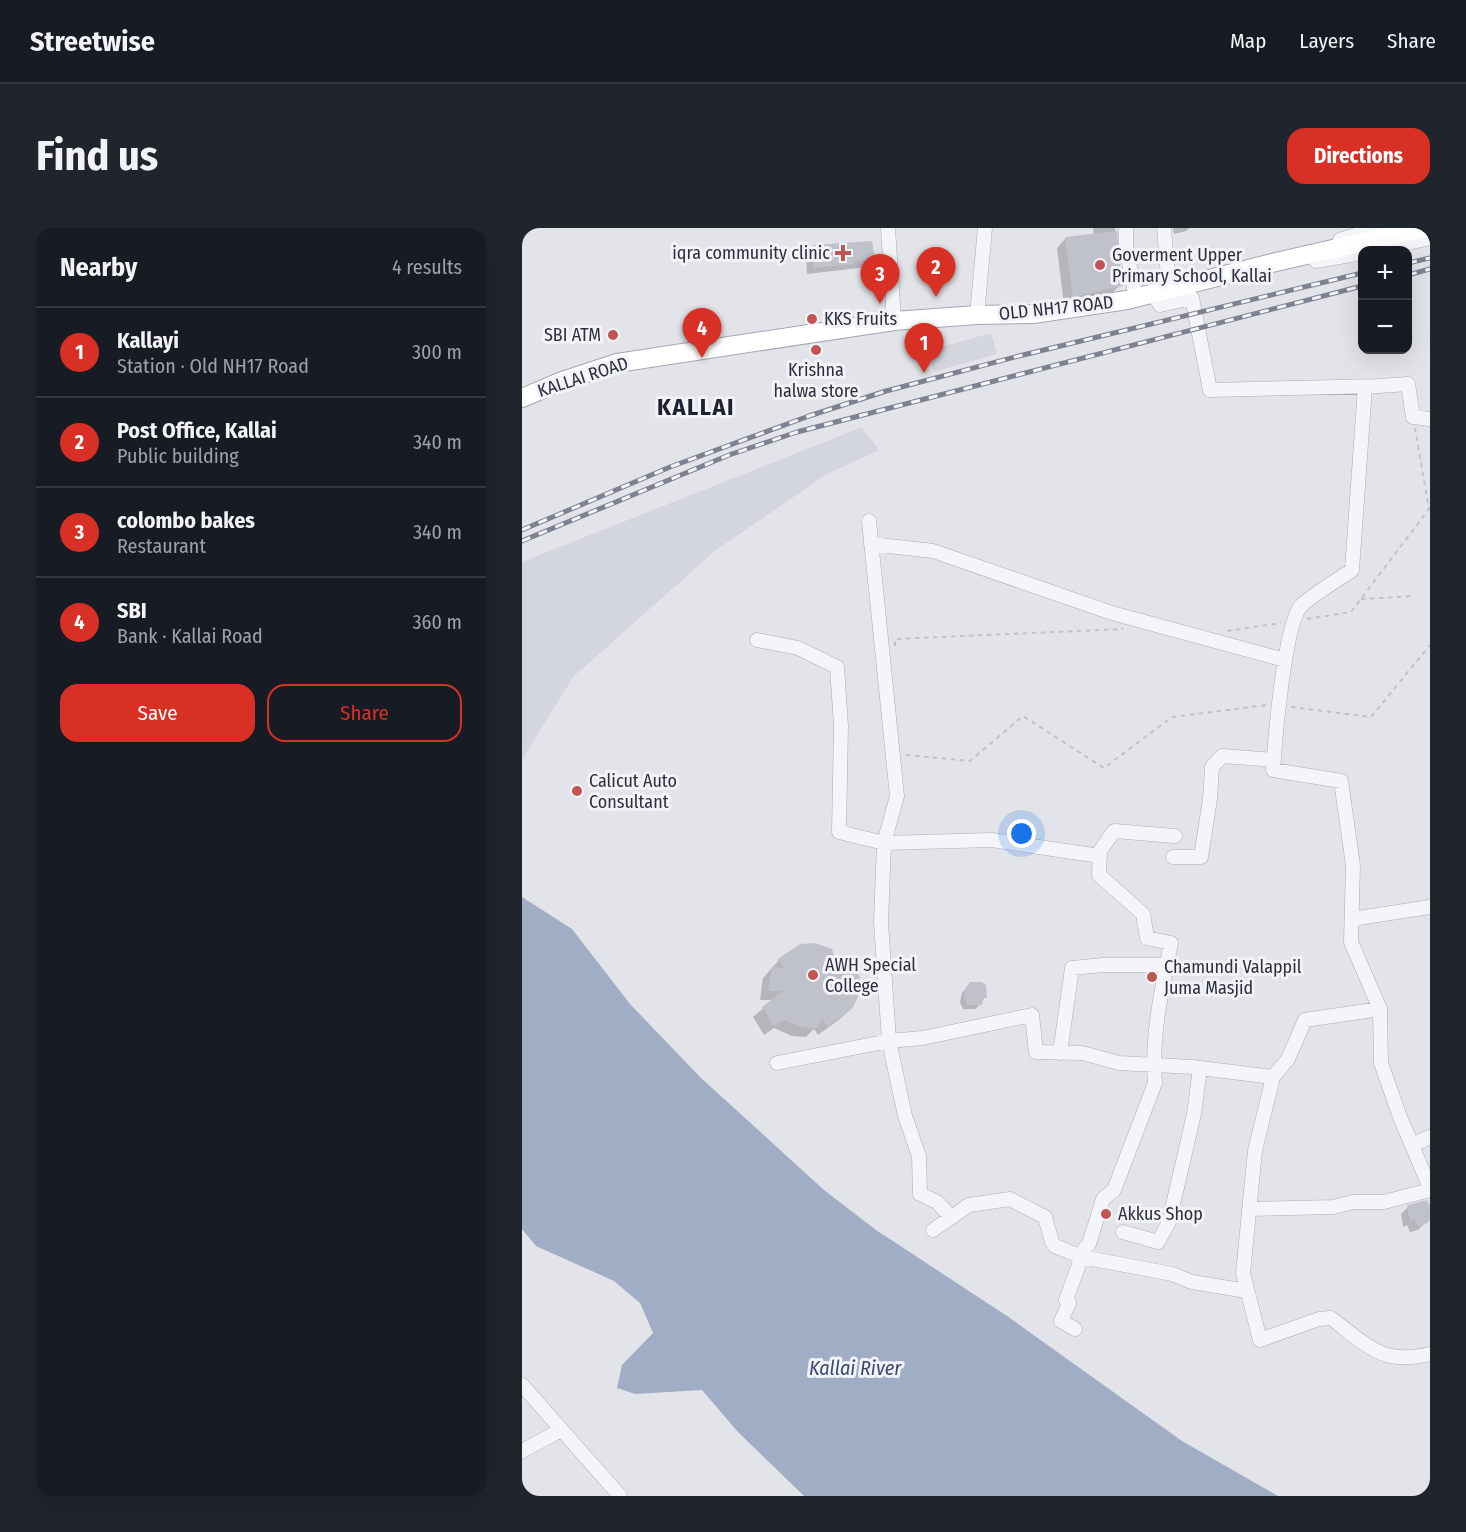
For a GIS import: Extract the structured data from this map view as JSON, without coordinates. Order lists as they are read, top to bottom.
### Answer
{
  "streets": {
    "main road": ["OLD NH17 ROAD", "KALLAI ROAD"]
  },
  "crossings": [
    ["OLD NH17 ROAD", "KALLAI ROAD"]
  ],
  "districts": ["KALLAI"],
  "water": ["Kallai River"],
  "places": {
    "health": ["iqra community clinic"],
    "other": [
      "Goverment Upper Primary School, Kallai",
      "KKS Fruits",
      "SBI ATM",
      "Krishna halwa store",
      "Calicut Auto Consultant",
      "AWH Special College",
      "Chamundi Valappil Juma Masjid",
      "Akkus Shop"
    ]
  },
  "page": {
    "header": "Streetwise",
    "nav": ["Map", "Layers", "Share"],
    "buttons": [
      "Directions",
      ["Save", "Share"]
    ],
    "title": "Find us",
    "heading": ["Nearby", "4 results"],
    "map_buttons": ["+", "−"],
    "pins": [
      "2",
      "3",
      "4",
      "1"
    ],
    "list": [
      {
        "mark": "1",
        "name": "Kallayi",
        "note": "Station · Old NH17 Road",
        "value": "300 m"
      },
      {
        "mark": "2",
        "name": "Post Office, Kallai",
        "note": "Public building",
        "value": "340 m"
      },
      {
        "mark": "3",
        "name": "colombo bakes",
        "note": "Restaurant",
        "value": "340 m"
      },
      {
        "mark": "4",
        "name": "SBI",
        "note": "Bank · Kallai Road",
        "value": "360 m"
      }
    ]
  }
}
